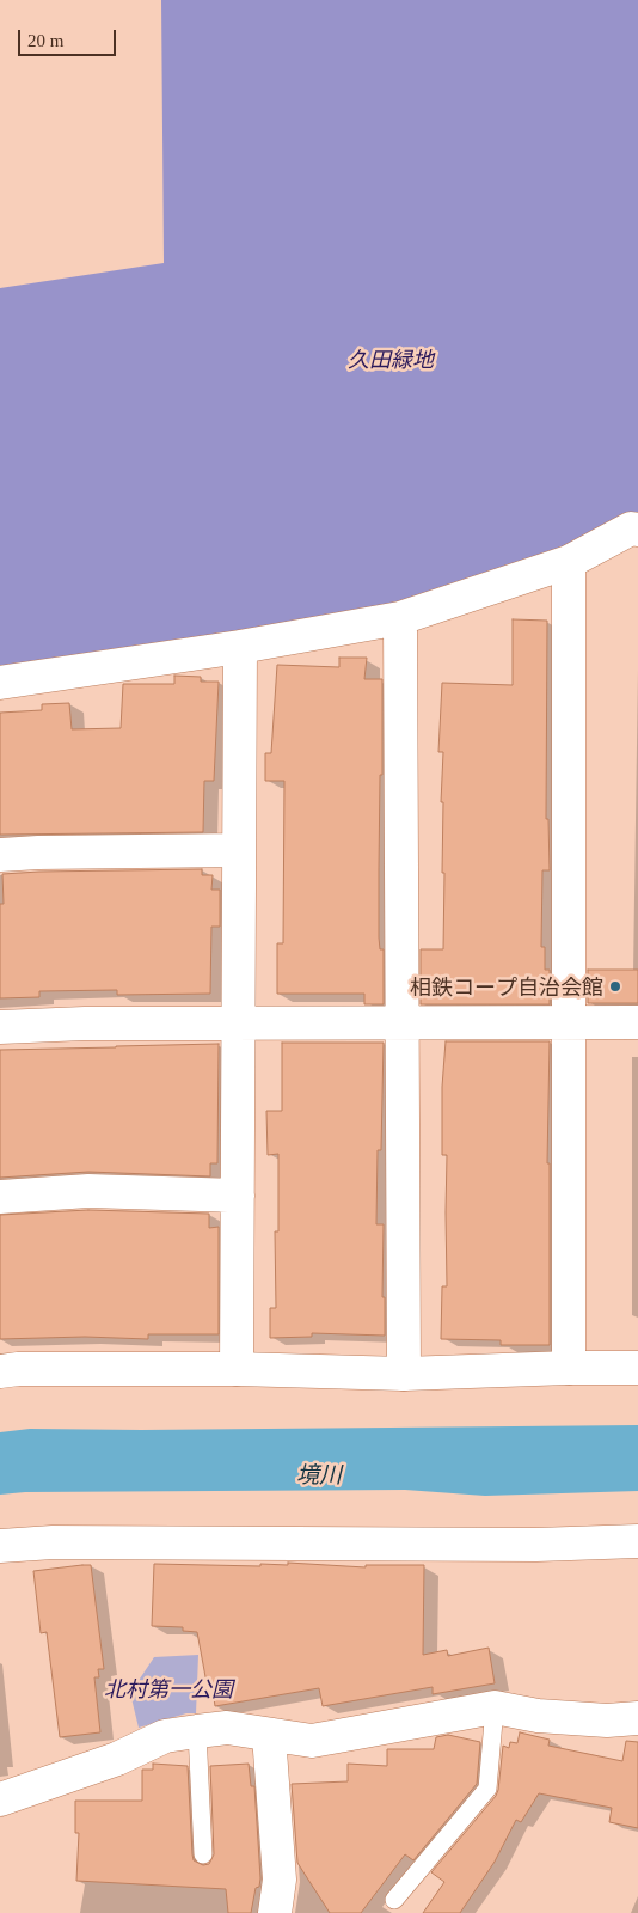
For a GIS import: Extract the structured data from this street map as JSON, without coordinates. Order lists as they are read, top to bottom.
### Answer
{
  "water": ["境川"],
  "parks": ["久田緑地", "北村第一公園"],
  "places": ["相鉄コープ自治会館"],
  "scale_bar": "20 m"
}
